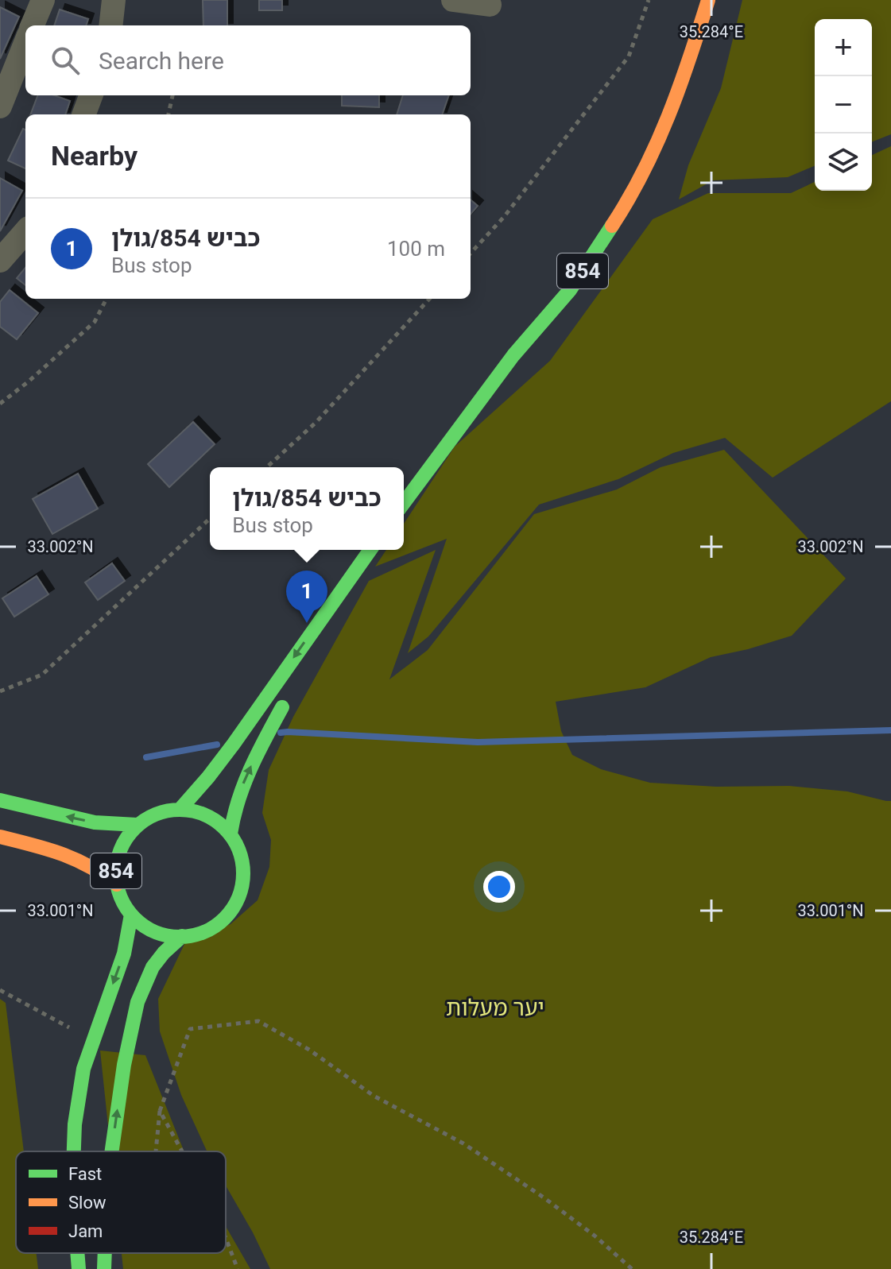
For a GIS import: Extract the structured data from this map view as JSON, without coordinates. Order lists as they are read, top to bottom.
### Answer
{
  "streets": {
    "main road": ["854"]
  },
  "parks": ["יער מעלות"],
  "legend": ["Fast", "Slow", "Jam"],
  "page": {
    "map_buttons": ["+", "−"],
    "search": "Search here",
    "heading": "Nearby",
    "list": [
      {
        "mark": "1",
        "name": "כביש 854/גולן",
        "note": "Bus stop",
        "value": "100 m"
      }
    ],
    "popup": ["כביש 854/גולן", "Bus stop"],
    "pins": "1"
  },
  "coordinates": ["35.284°E", "33.002°N", "33.001°N"]
}
